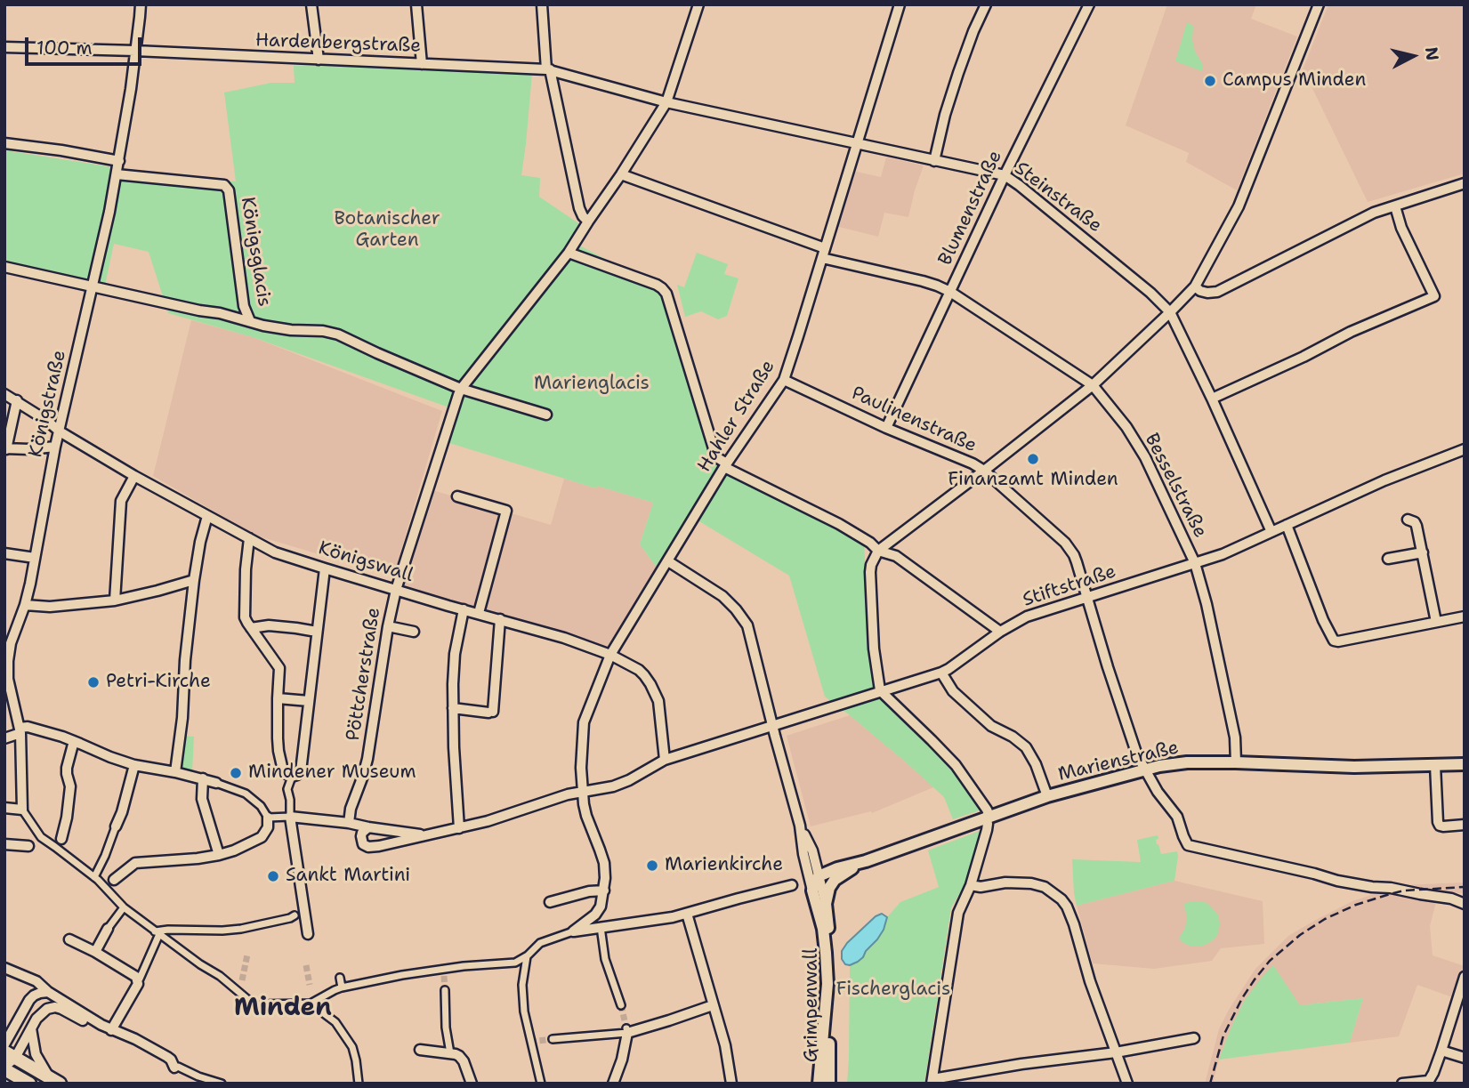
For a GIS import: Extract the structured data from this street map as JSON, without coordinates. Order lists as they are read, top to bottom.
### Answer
{
  "streets": {
    "street": [
      "Hardenbergstraße",
      "Steinstraße",
      "Blumenstraße",
      "Königsglacis",
      "Königstraße",
      "Hahler Straße",
      "Paulinenstraße",
      "Besselstraße",
      "Königswall",
      "Stiftstraße",
      "Pöttcherstraße",
      "Marienstraße",
      "Grimpenwall"
    ]
  },
  "crossings": [
    ["Hardenbergstraße", "Steinstraße"],
    ["Hardenbergstraße", "Königstraße"],
    ["Steinstraße", "Blumenstraße"],
    ["Steinstraße", "Hahler Straße"],
    ["Steinstraße", "Stiftstraße"],
    ["Blumenstraße", "Paulinenstraße"],
    ["Blumenstraße", "Besselstraße"],
    ["Königsglacis", "Königstraße"],
    ["Königsglacis", "Pöttcherstraße"],
    ["Königstraße", "Königswall"],
    ["Hahler Straße", "Paulinenstraße"],
    ["Hahler Straße", "Besselstraße"],
    ["Hahler Straße", "Königswall"],
    ["Hahler Straße", "Stiftstraße"],
    ["Paulinenstraße", "Stiftstraße"],
    ["Paulinenstraße", "Marienstraße"],
    ["Besselstraße", "Stiftstraße"],
    ["Besselstraße", "Marienstraße"],
    ["Königswall", "Stiftstraße"],
    ["Königswall", "Pöttcherstraße"],
    ["Marienstraße", "Grimpenwall"]
  ],
  "districts": ["Minden"],
  "parks": ["Botanischer Garten", "Marienglacis", "Fischerglacis"],
  "places": [
    "Campus Minden",
    "Finanzamt Minden",
    "Petri-Kirche",
    "Mindener Museum",
    "Marienkirche",
    "Sankt Martini"
  ],
  "scale_bar": "100 m",
  "north": "right"
}
